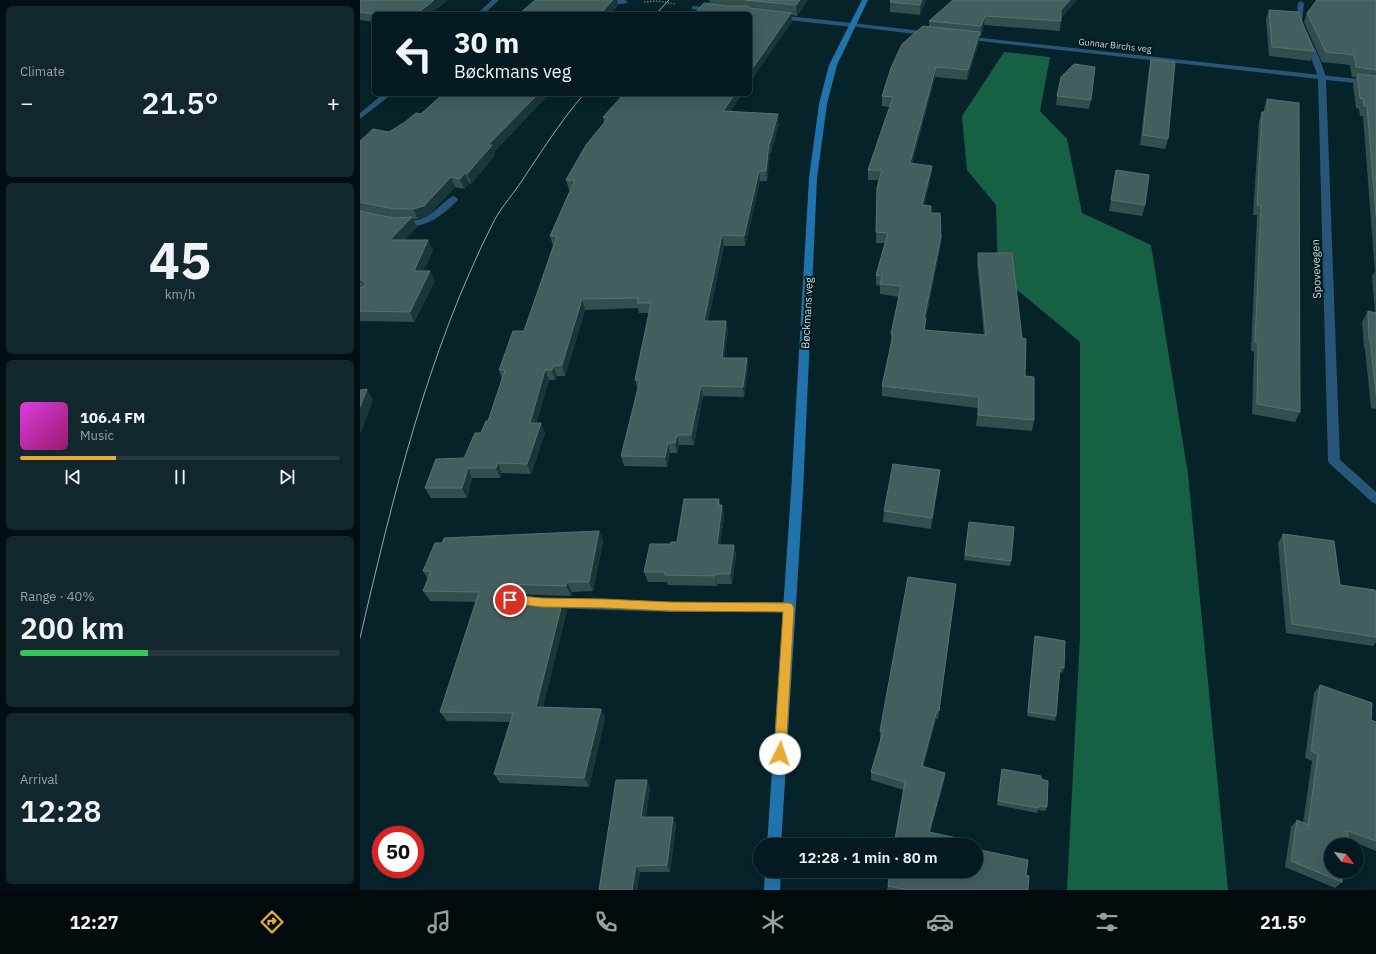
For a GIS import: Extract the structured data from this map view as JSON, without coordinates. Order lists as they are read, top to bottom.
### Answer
{
  "streets": {
    "main road": ["Bøckmans veg"],
    "street": ["Gunnar Birchs veg", "Spovevegen"]
  },
  "crossings": [
    ["Gunnar Birchs veg", "Spovevegen"]
  ],
  "north": "bottom right",
  "page": {
    "tile": [
      "Climate",
      ["45", "km/h"],
      ["Range · 40%", "200 km"],
      ["Arrival", "12:28"]
    ],
    "turn": ["30 m", "Bøckmans veg"],
    "heat": ["−", "21.5°", "+"],
    "song": ["106.4 FM", "Music"],
    "limit": "50",
    "trip": "12:28 · 1 min · 80 m",
    "tabs": ["12:27", "21.5°"]
  }
}
